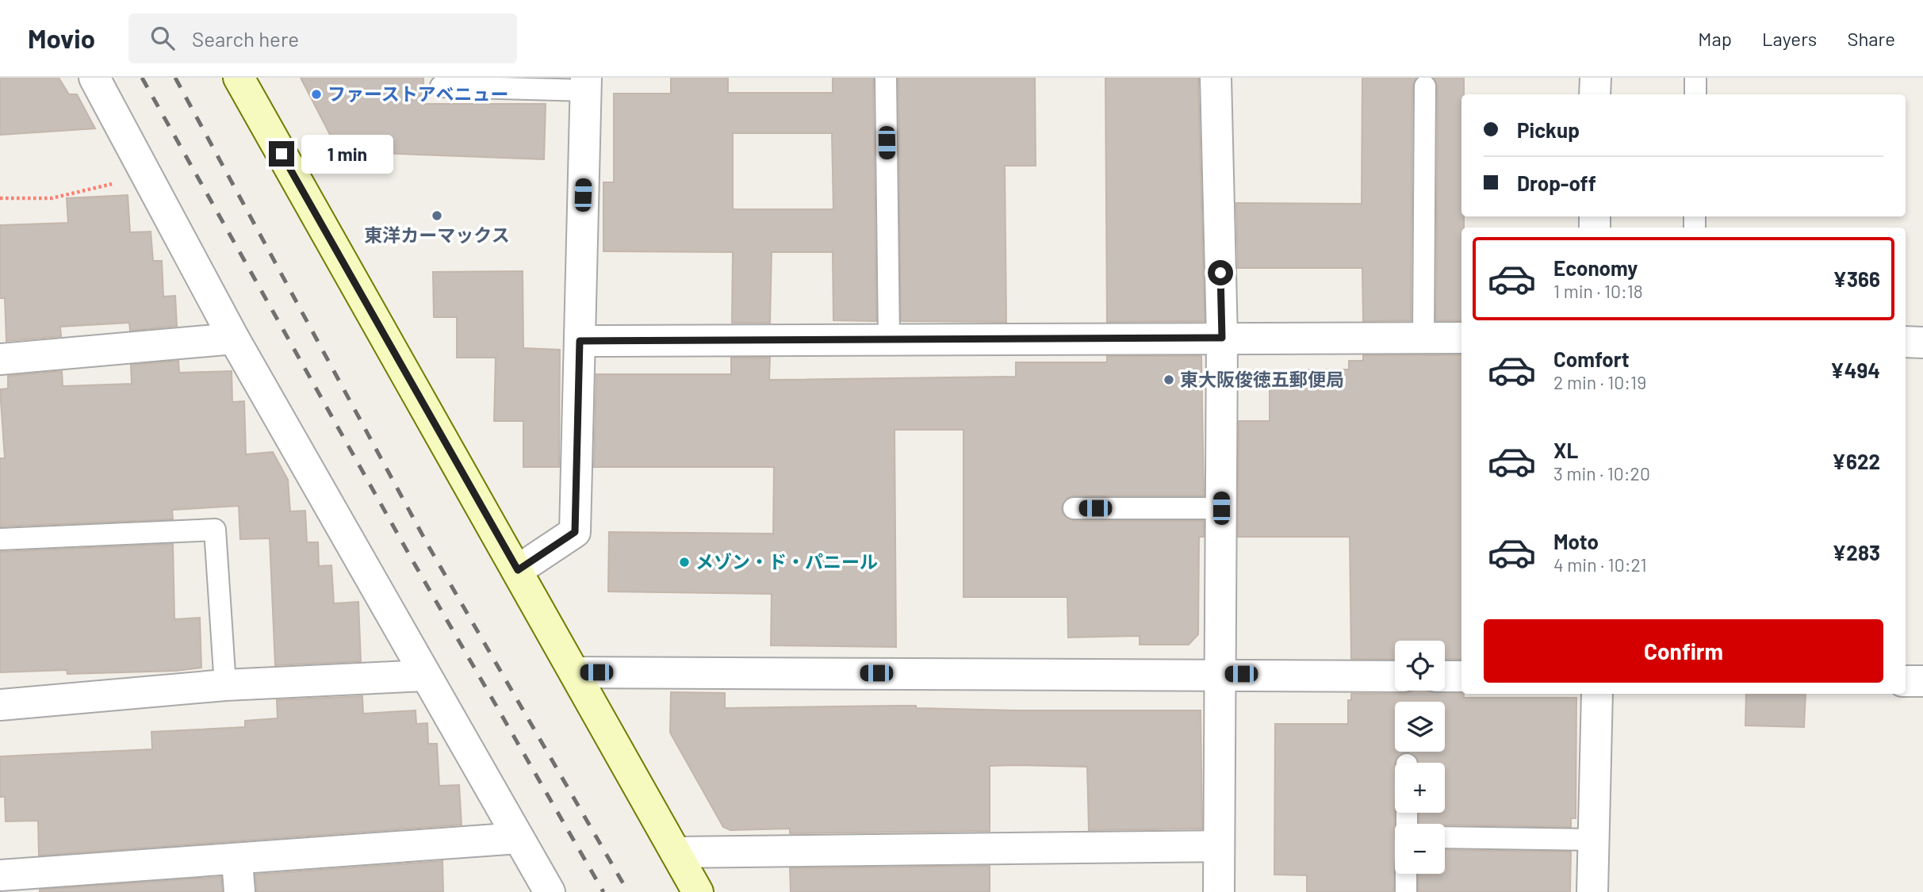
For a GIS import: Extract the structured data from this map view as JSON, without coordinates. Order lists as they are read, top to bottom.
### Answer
{
  "places": [
    "ファーストアベニュー",
    "東洋カーマックス",
    "東大阪俊徳五郵便局",
    "メゾン・ド・パニール"
  ],
  "page": {
    "header": "Movio",
    "search": "Search here",
    "nav": ["Map", "Layers", "Share"],
    "banner": ["Pickup", "Drop-off"],
    "bubble": "1 min",
    "list": [
      {
        "name": "Economy",
        "note": "1 min · 10:18",
        "value": "¥366"
      },
      {
        "name": "Comfort",
        "note": "2 min · 10:19",
        "value": "¥494"
      },
      {
        "name": "XL",
        "note": "3 min · 10:20",
        "value": "¥622"
      },
      {
        "name": "Moto",
        "note": "4 min · 10:21",
        "value": "¥283"
      }
    ],
    "buttons": "Confirm",
    "map_buttons": ["+", "−"]
  }
}
